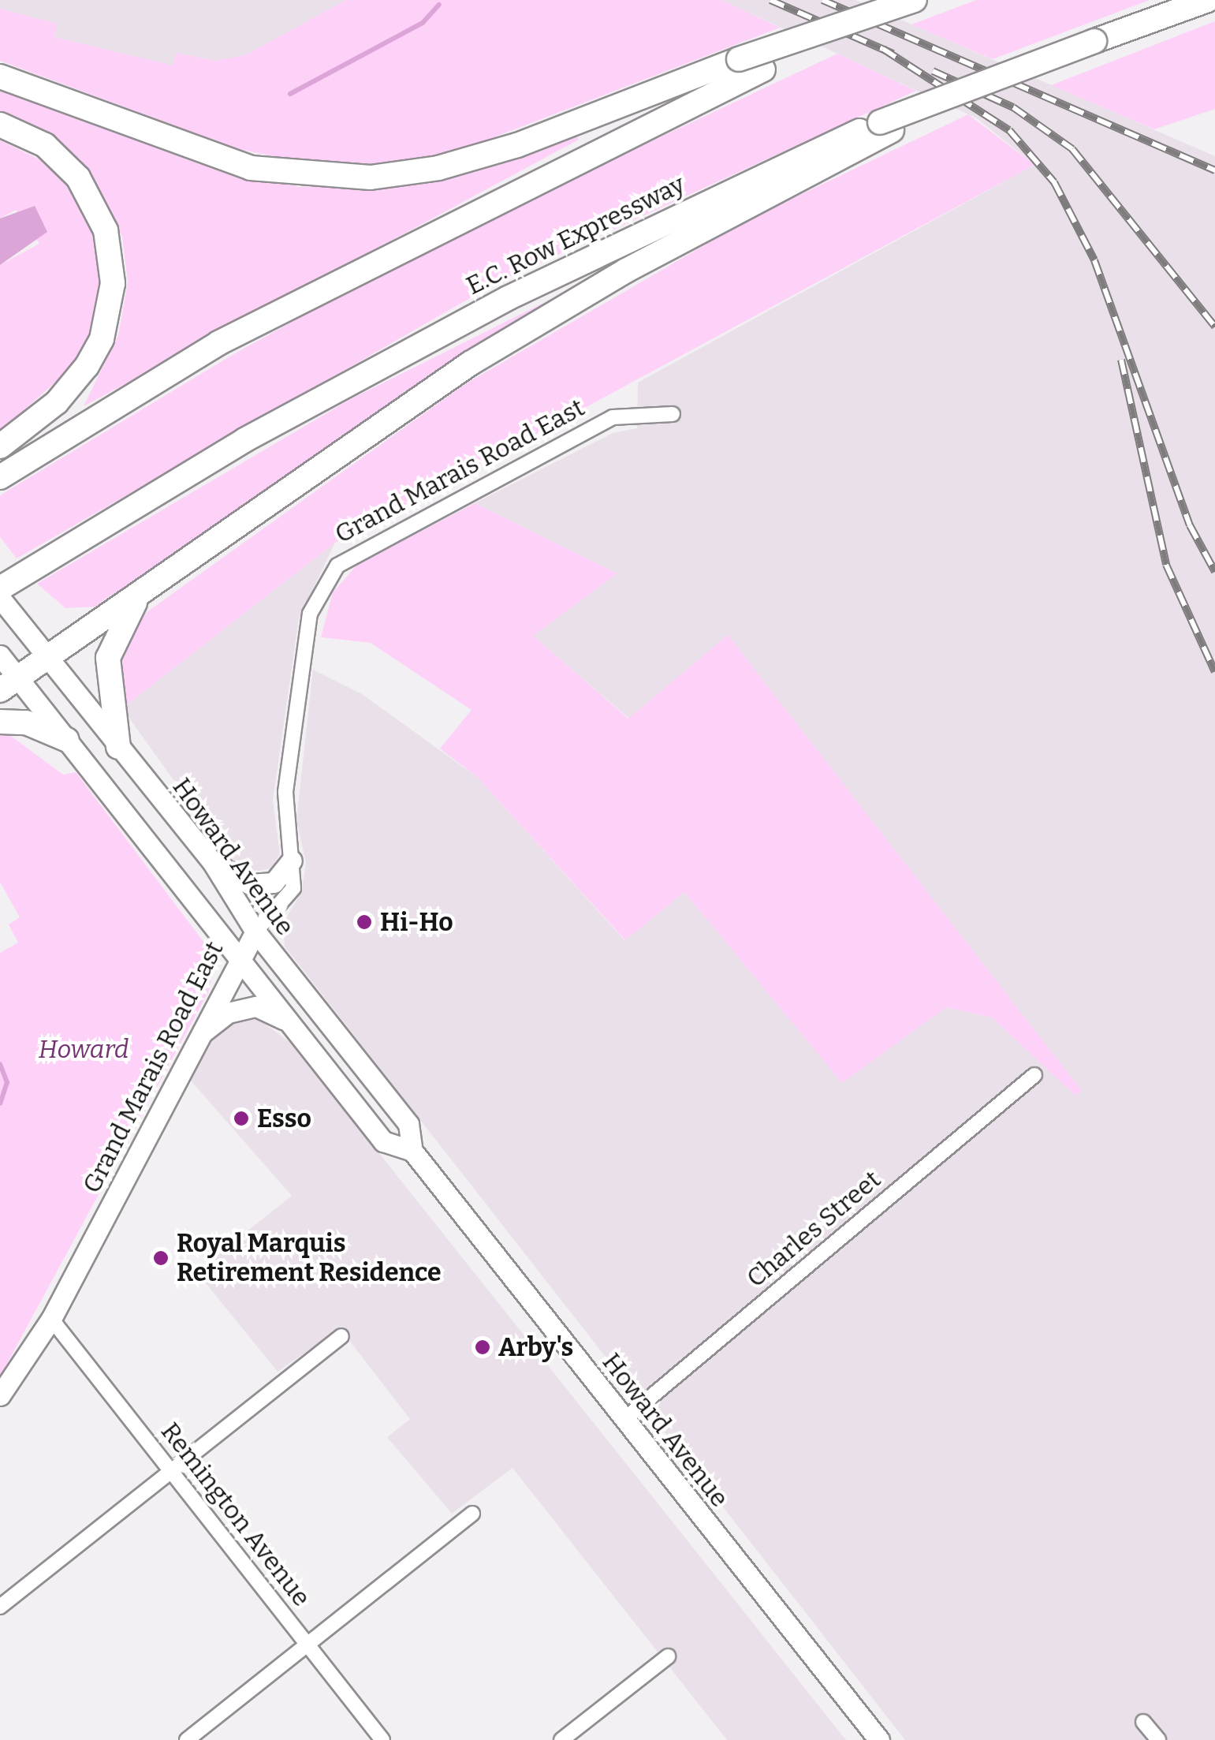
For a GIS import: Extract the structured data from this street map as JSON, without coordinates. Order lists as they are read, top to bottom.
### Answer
{
  "streets": {
    "highway": ["E.C. Row Expressway"],
    "main road": ["Grand Marais Road East", "Howard Avenue"],
    "street": ["Charles Street", "Remington Avenue"]
  },
  "crossings": [
    ["Grand Marais Road East", "Howard Avenue"],
    ["Grand Marais Road East", "Remington Avenue"],
    ["Howard Avenue", "Charles Street"]
  ],
  "parks": ["Howard"],
  "places": [
    "Hi-Ho",
    "Esso",
    "Royal Marquis Retirement Residence",
    "Arby's"
  ]
}
